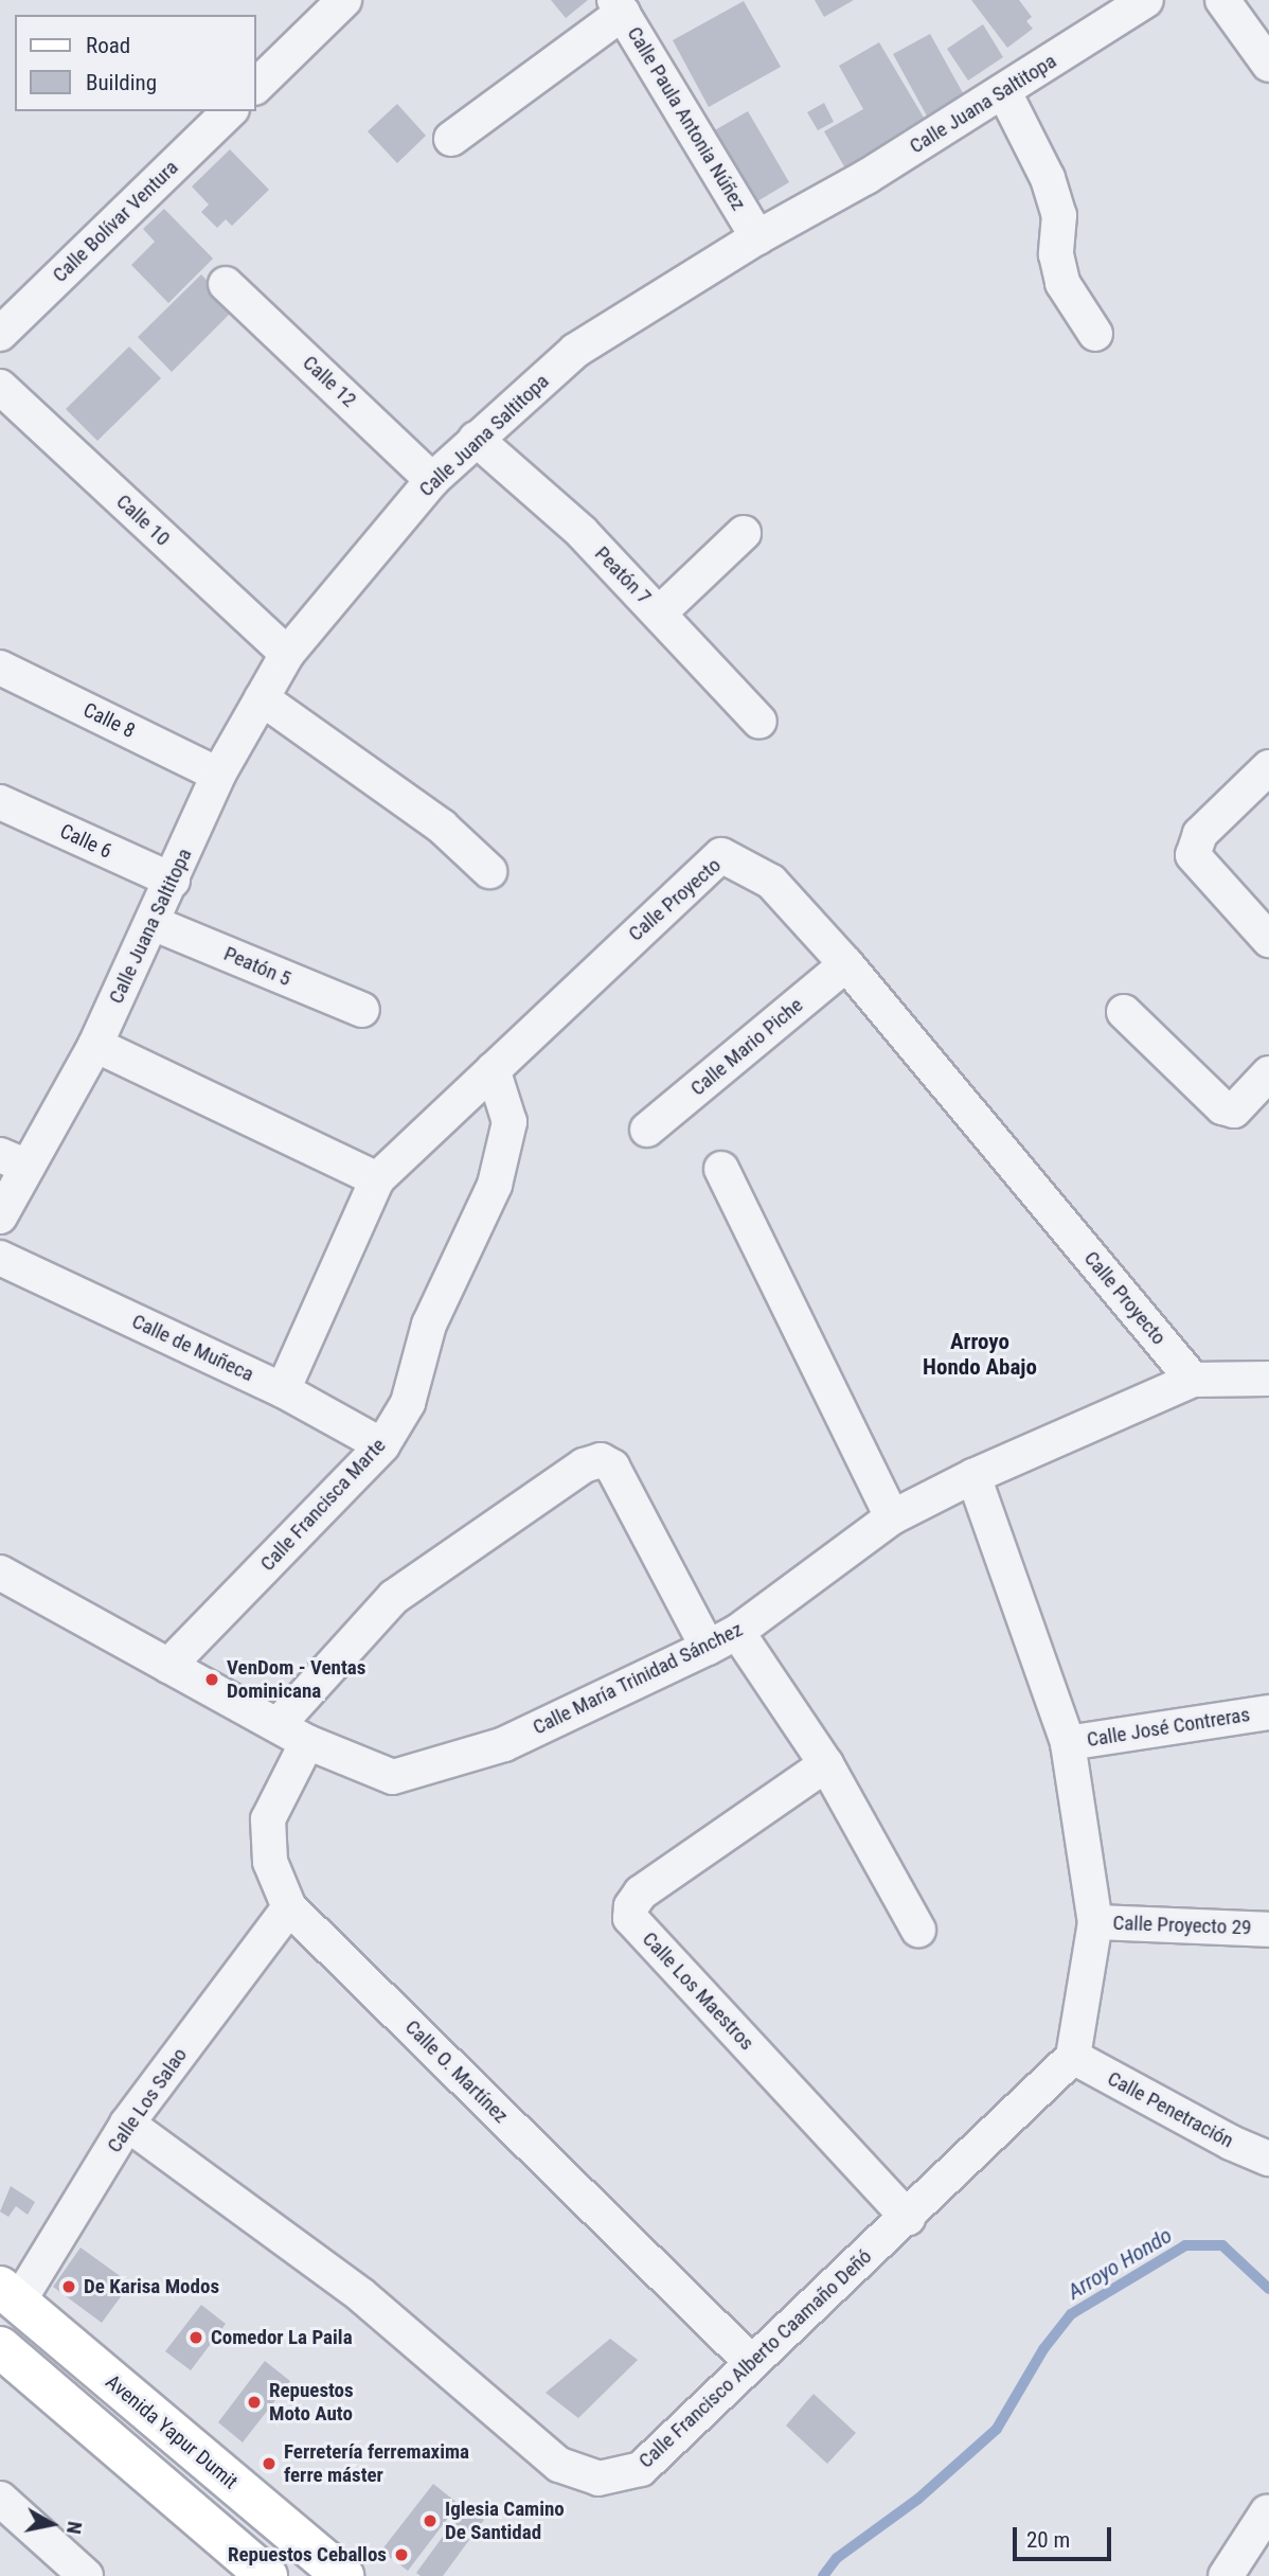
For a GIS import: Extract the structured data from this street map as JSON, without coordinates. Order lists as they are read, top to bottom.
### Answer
{
  "streets": {
    "main road": ["Avenida Yapur Dumit"],
    "street": [
      "Calle Juana Saltitopa",
      "Calle Paula Antonia Núñez",
      "Calle Bolívar Ventura",
      "Calle 12",
      "Calle 10",
      "Peatón 7",
      "Calle 8",
      "Calle 6",
      "Calle Proyecto",
      "Peatón 5",
      "Calle Mario Piche",
      "Calle de Muñeca",
      "Calle Francisca Marte",
      "Calle María Trinidad Sánchez",
      "Calle José Contreras",
      "Calle Proyecto 29",
      "Calle Los Maestros",
      "Calle O. Martínez",
      "Calle Los Salao",
      "Calle Penetración",
      "Calle Francisco Alberto Caamaño Deñó"
    ]
  },
  "crossings": [
    ["Calle Juana Saltitopa", "Calle Paula Antonia Núñez"],
    ["Calle Juana Saltitopa", "Calle 12"],
    ["Calle Juana Saltitopa", "Calle 10"],
    ["Calle Juana Saltitopa", "Peatón 7"],
    ["Calle Juana Saltitopa", "Calle 8"],
    ["Calle Juana Saltitopa", "Calle 6"],
    ["Calle Juana Saltitopa", "Peatón 5"],
    ["Calle Proyecto", "Calle Mario Piche"],
    ["Calle Proyecto", "Calle de Muñeca"],
    ["Calle Proyecto", "Calle Francisca Marte"],
    ["Calle Proyecto", "Calle María Trinidad Sánchez"],
    ["Calle de Muñeca", "Calle Francisca Marte"],
    ["Calle Francisca Marte", "Calle María Trinidad Sánchez"],
    ["Calle María Trinidad Sánchez", "Calle O. Martínez"],
    ["Calle Los Maestros", "Calle Francisco Alberto Caamaño Deñó"],
    ["Calle O. Martínez", "Calle Los Salao"],
    ["Calle O. Martínez", "Calle Francisco Alberto Caamaño Deñó"],
    ["Calle Los Salao", "Calle Francisco Alberto Caamaño Deñó"],
    ["Calle Los Salao", "Avenida Yapur Dumit"],
    ["Calle Penetración", "Calle Francisco Alberto Caamaño Deñó"]
  ],
  "districts": ["Arroyo Hondo Abajo"],
  "water": ["Arroyo Hondo"],
  "places": [
    "VenDom - Ventas Dominicana",
    "De Karisa Modos",
    "Comedor La Paila",
    "Repuestos Moto Auto",
    "Ferretería ferremaxima ferre máster",
    "Iglesia Camino De Santidad",
    "Repuestos Ceballos"
  ],
  "legend": ["Road", "Building"],
  "scale_bar": "20 m",
  "north": "right"
}
